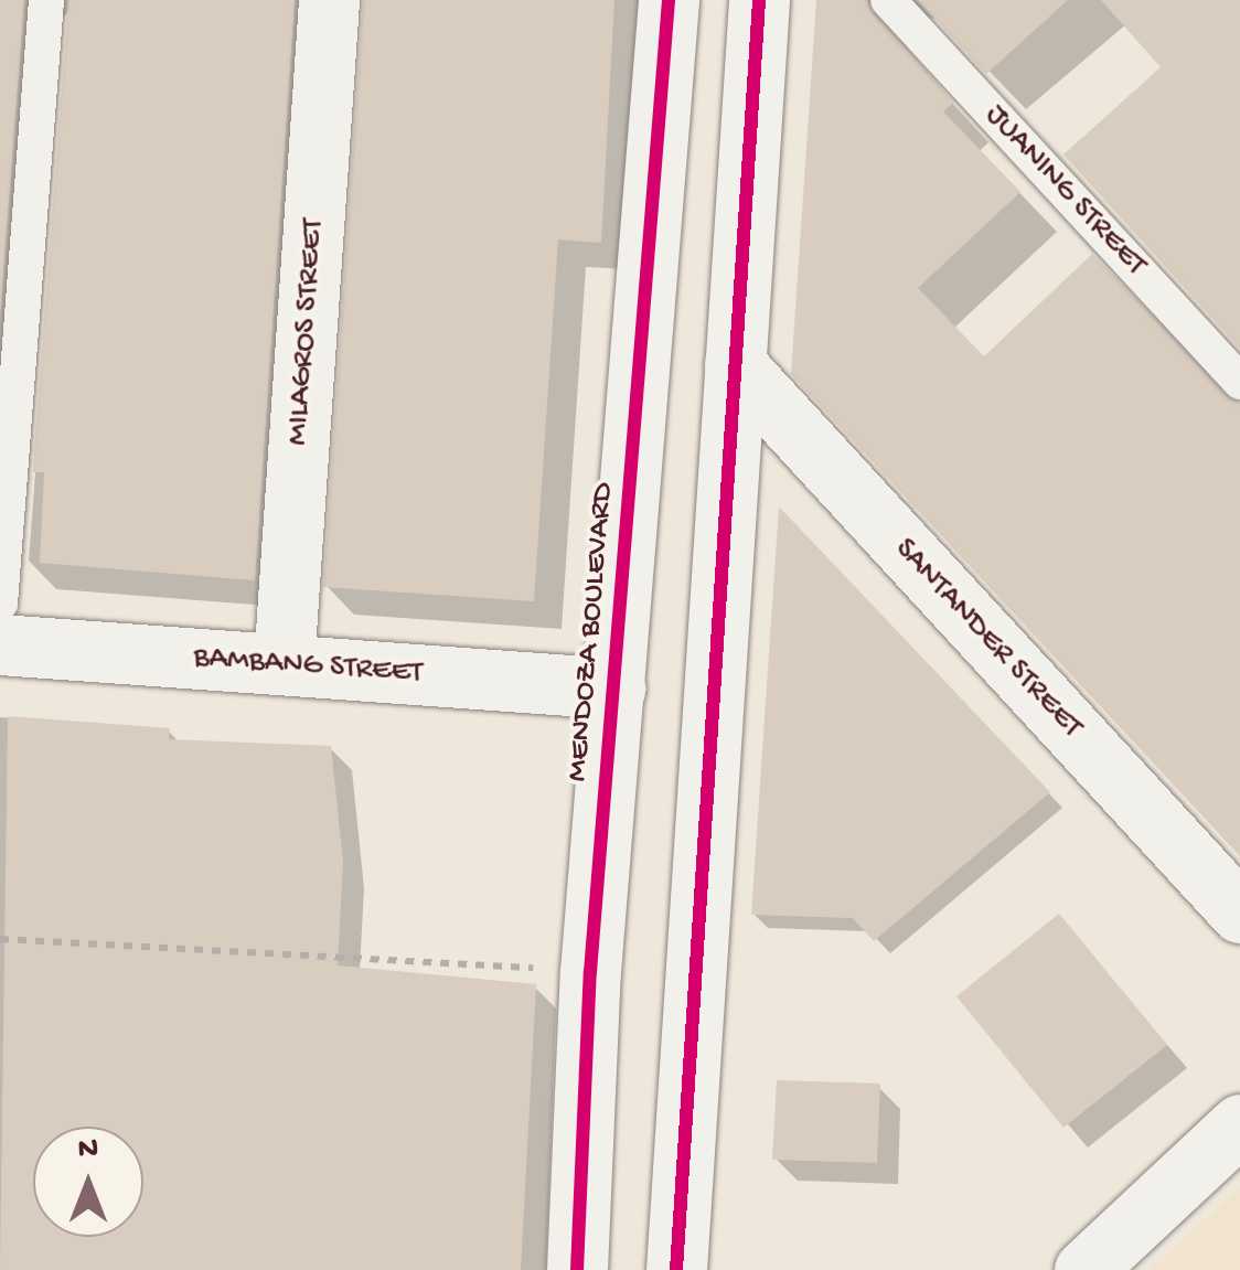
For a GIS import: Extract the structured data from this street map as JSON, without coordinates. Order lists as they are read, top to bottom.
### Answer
{
  "streets": {
    "main road": [
      "MILAGROS STREET",
      "MENDOZA BOULEVARD",
      "SANTANDER STREET",
      "BAMBANG STREET"
    ],
    "lane": ["JUANING STREET"]
  },
  "crossings": [
    ["MILAGROS STREET", "BAMBANG STREET"],
    ["MENDOZA BOULEVARD", "BAMBANG STREET"]
  ],
  "north": "top"
}
